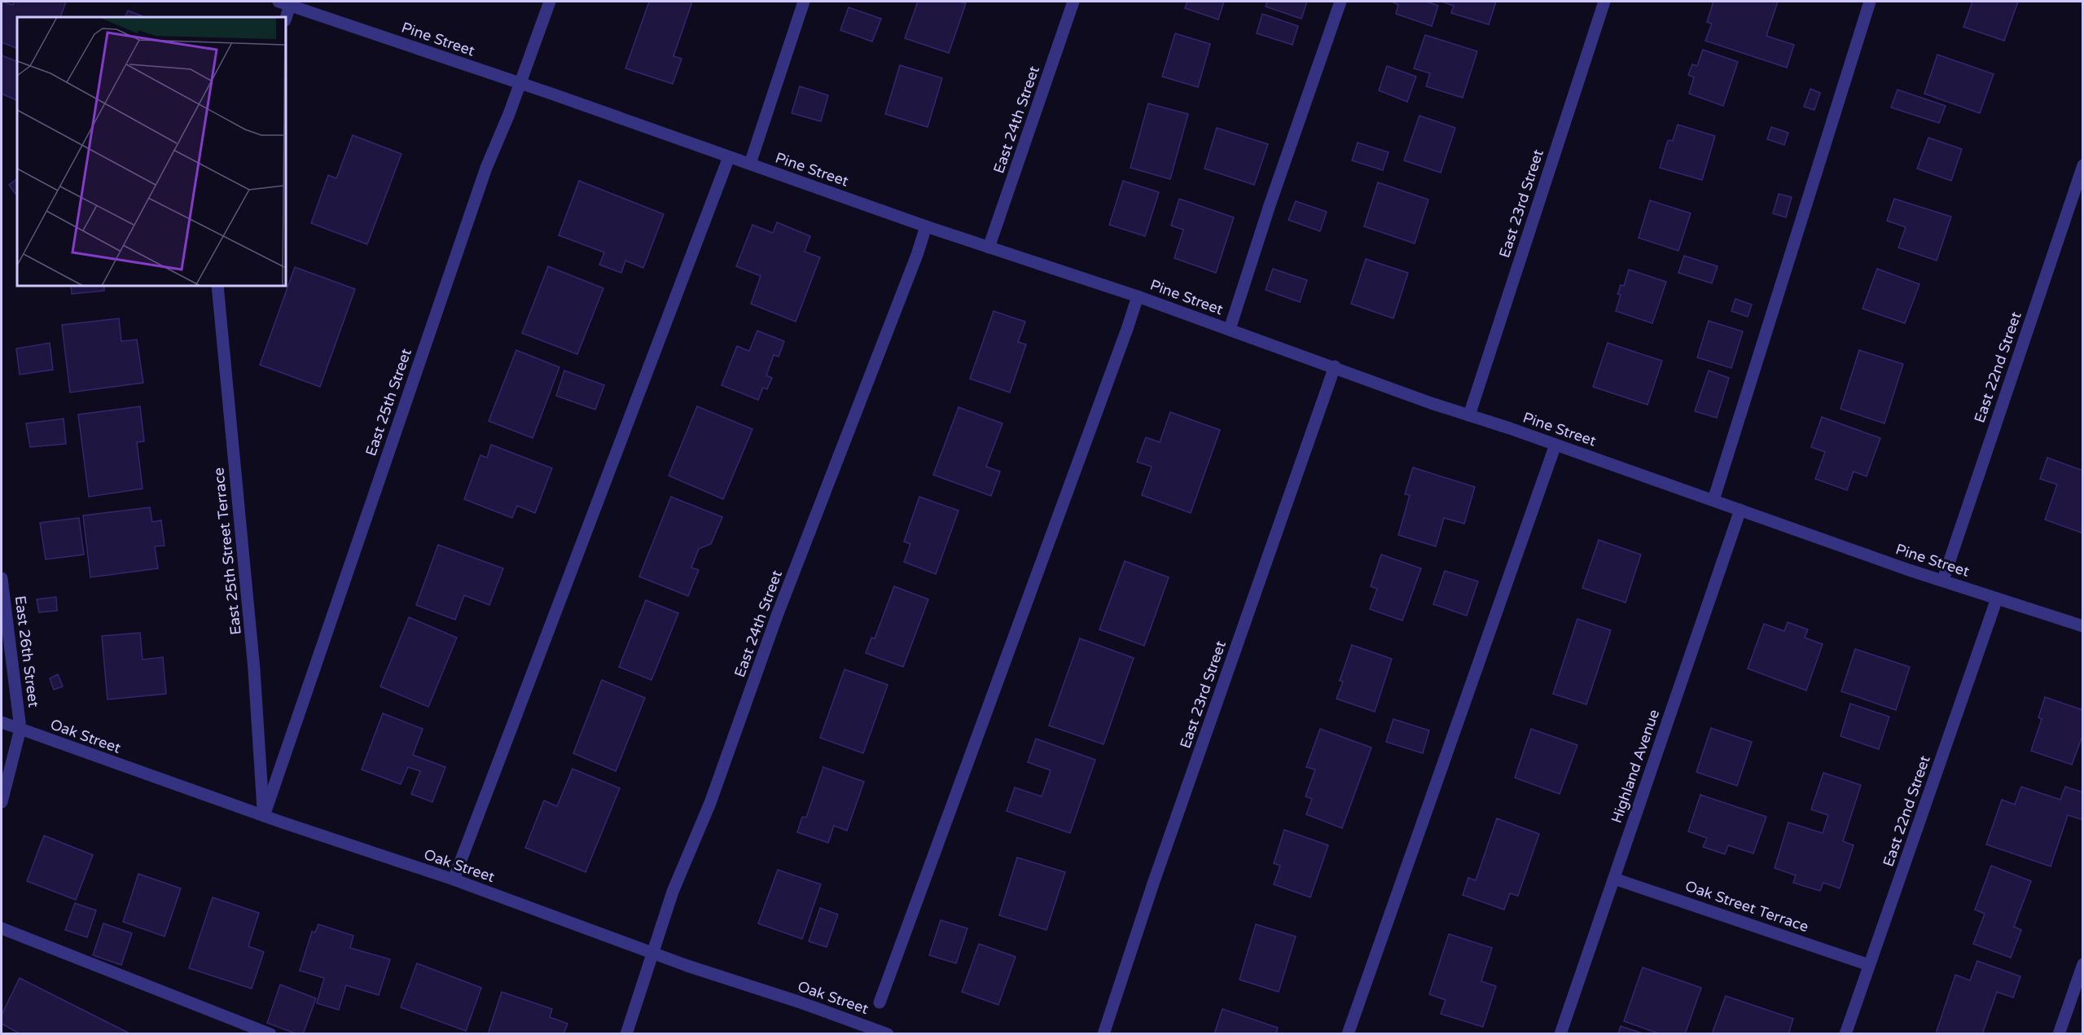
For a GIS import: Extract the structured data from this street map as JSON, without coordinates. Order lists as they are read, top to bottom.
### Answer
{
  "streets": {
    "street": [
      "Pine Street",
      "East 24th Street",
      "East 23rd Street",
      "East 22nd Street",
      "East 25th Street",
      "East 25th Street Terrace",
      "East 26th Street",
      "Oak Street",
      "Highland Avenue",
      "Oak Street Terrace"
    ]
  },
  "crossings": [
    ["Pine Street", "East 24th Street"],
    ["Pine Street", "East 23rd Street"],
    ["Pine Street", "East 22nd Street"],
    ["Pine Street", "East 25th Street"],
    ["Pine Street", "Highland Avenue"],
    ["East 24th Street", "Oak Street"],
    ["East 22nd Street", "Oak Street Terrace"],
    ["East 25th Street", "East 25th Street Terrace"],
    ["East 25th Street", "Oak Street"],
    ["East 25th Street Terrace", "Oak Street"],
    ["East 26th Street", "Oak Street"],
    ["Highland Avenue", "Oak Street Terrace"]
  ]
}
